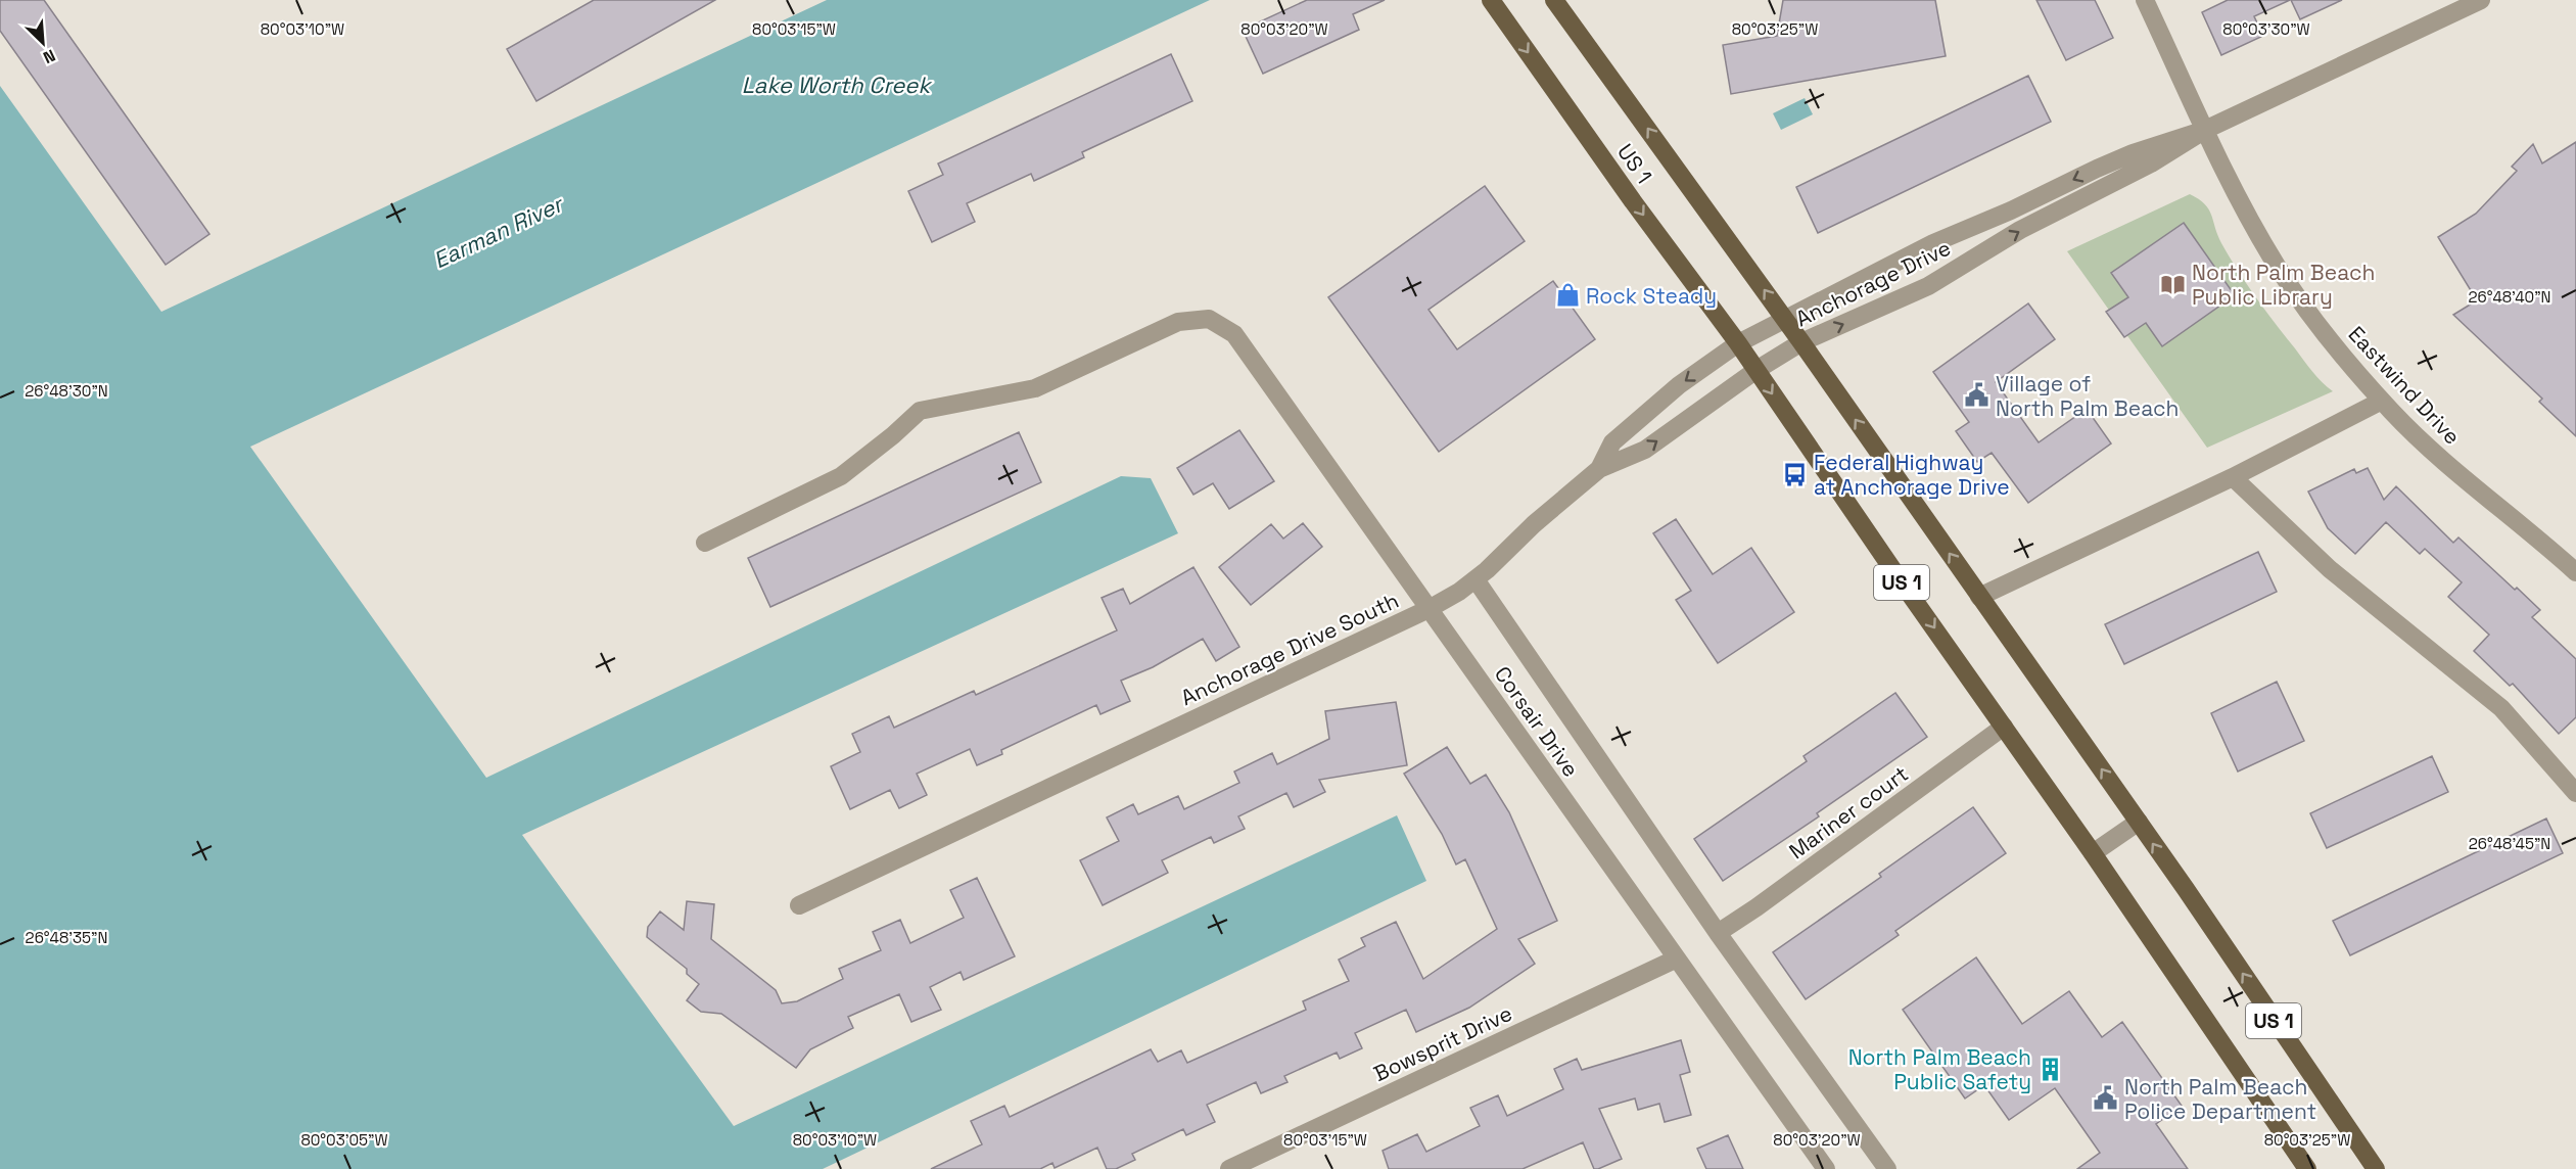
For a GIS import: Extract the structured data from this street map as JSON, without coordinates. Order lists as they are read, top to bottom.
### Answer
{
  "streets": {
    "main road": ["US 1"],
    "street": [
      "Anchorage Drive",
      "Eastwind Drive",
      "Anchorage Drive South",
      "Corsair Drive",
      "Mariner court",
      "Bowsprit Drive"
    ]
  },
  "crossings": [
    ["US 1", "Anchorage Drive"],
    ["US 1", "Anchorage Drive South"],
    ["US 1", "Mariner court"],
    ["Anchorage Drive", "Eastwind Drive"],
    ["Anchorage Drive", "Anchorage Drive South"],
    ["Anchorage Drive South", "Corsair Drive"],
    ["Corsair Drive", "Bowsprit Drive"]
  ],
  "water": ["Lake Worth Creek", "Earman River"],
  "places": {
    "library": ["North Palm Beach Public Library"],
    "shop": ["Rock Steady"],
    "public building": ["Village of North Palm Beach", "North Palm Beach Police Department"],
    "bus stop": ["Federal Highway at Anchorage Drive"],
    "building": ["North Palm Beach Public Safety"]
  },
  "north": "bottom right",
  "coordinates": [
    "80°03'10\"W",
    "80°03'15\"W",
    "80°03'20\"W",
    "80°03'25\"W",
    "80°03'30\"W",
    "26°48'40\"N",
    "26°48'30\"N",
    "26°48'45\"N",
    "26°48'35\"N",
    "80°03'05\"W"
  ]
}
